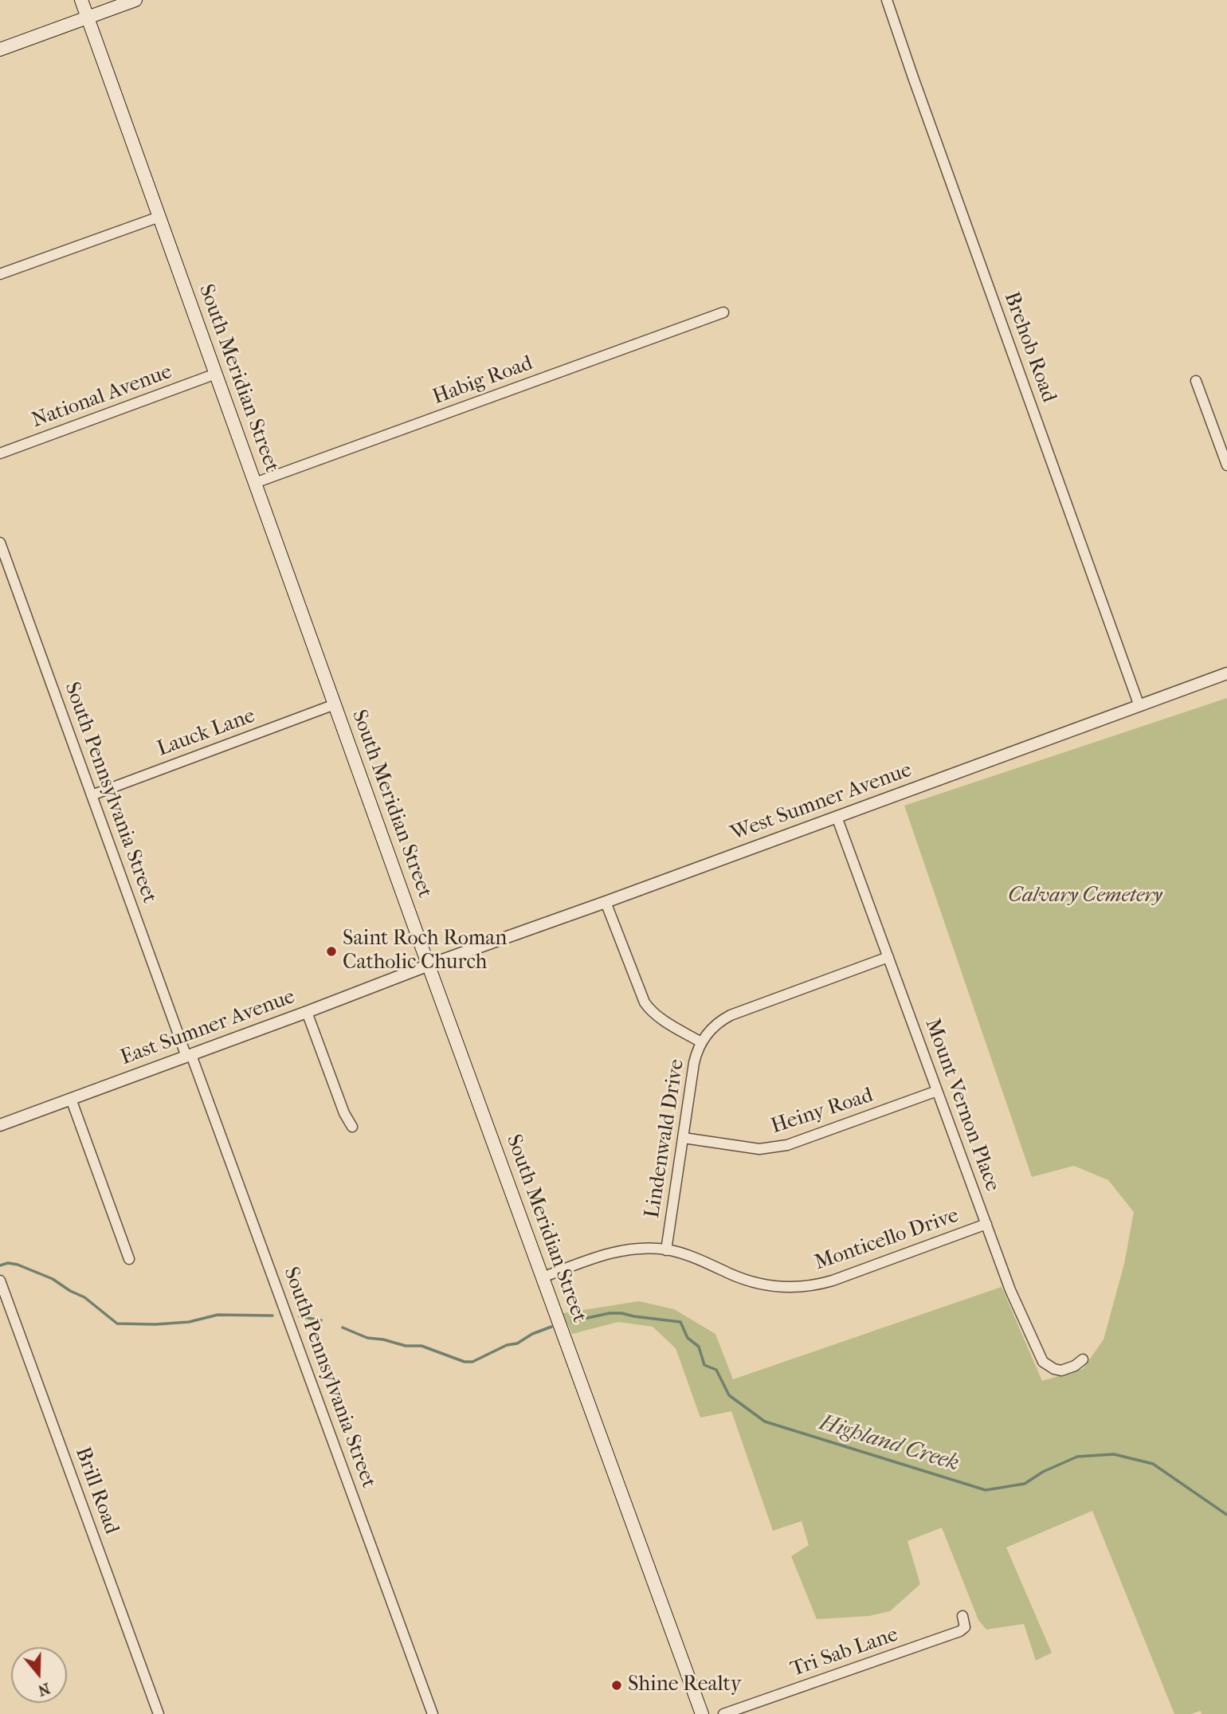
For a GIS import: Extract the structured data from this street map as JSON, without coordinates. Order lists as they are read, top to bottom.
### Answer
{
  "streets": {
    "main road": ["South Meridian Street"],
    "street": [
      "Brehob Road",
      "Habig Road",
      "National Avenue",
      "Lauck Lane",
      "South Pennsylvania Street",
      "West Sumner Avenue",
      "East Sumner Avenue",
      "Mount Vernon Place",
      "Heiny Road",
      "Lindenwald Drive",
      "Monticello Drive",
      "Brill Road",
      "Tri Sab Lane"
    ]
  },
  "crossings": [
    ["Brehob Road", "West Sumner Avenue"],
    ["South Meridian Street", "Habig Road"],
    ["South Meridian Street", "National Avenue"],
    ["South Meridian Street", "Lauck Lane"],
    ["South Meridian Street", "West Sumner Avenue"],
    ["South Meridian Street", "East Sumner Avenue"],
    ["South Meridian Street", "Monticello Drive"],
    ["Lauck Lane", "South Pennsylvania Street"],
    ["South Pennsylvania Street", "East Sumner Avenue"],
    ["West Sumner Avenue", "East Sumner Avenue"],
    ["West Sumner Avenue", "Mount Vernon Place"],
    ["Mount Vernon Place", "Heiny Road"],
    ["Mount Vernon Place", "Lindenwald Drive"],
    ["Mount Vernon Place", "Monticello Drive"],
    ["Heiny Road", "Lindenwald Drive"],
    ["Lindenwald Drive", "Monticello Drive"]
  ],
  "water": ["Highland Creek"],
  "parks": ["Calvary Cemetery"],
  "places": ["Saint Roch Roman Catholic Church", "Shine Realty"],
  "north": "bottom"
}
